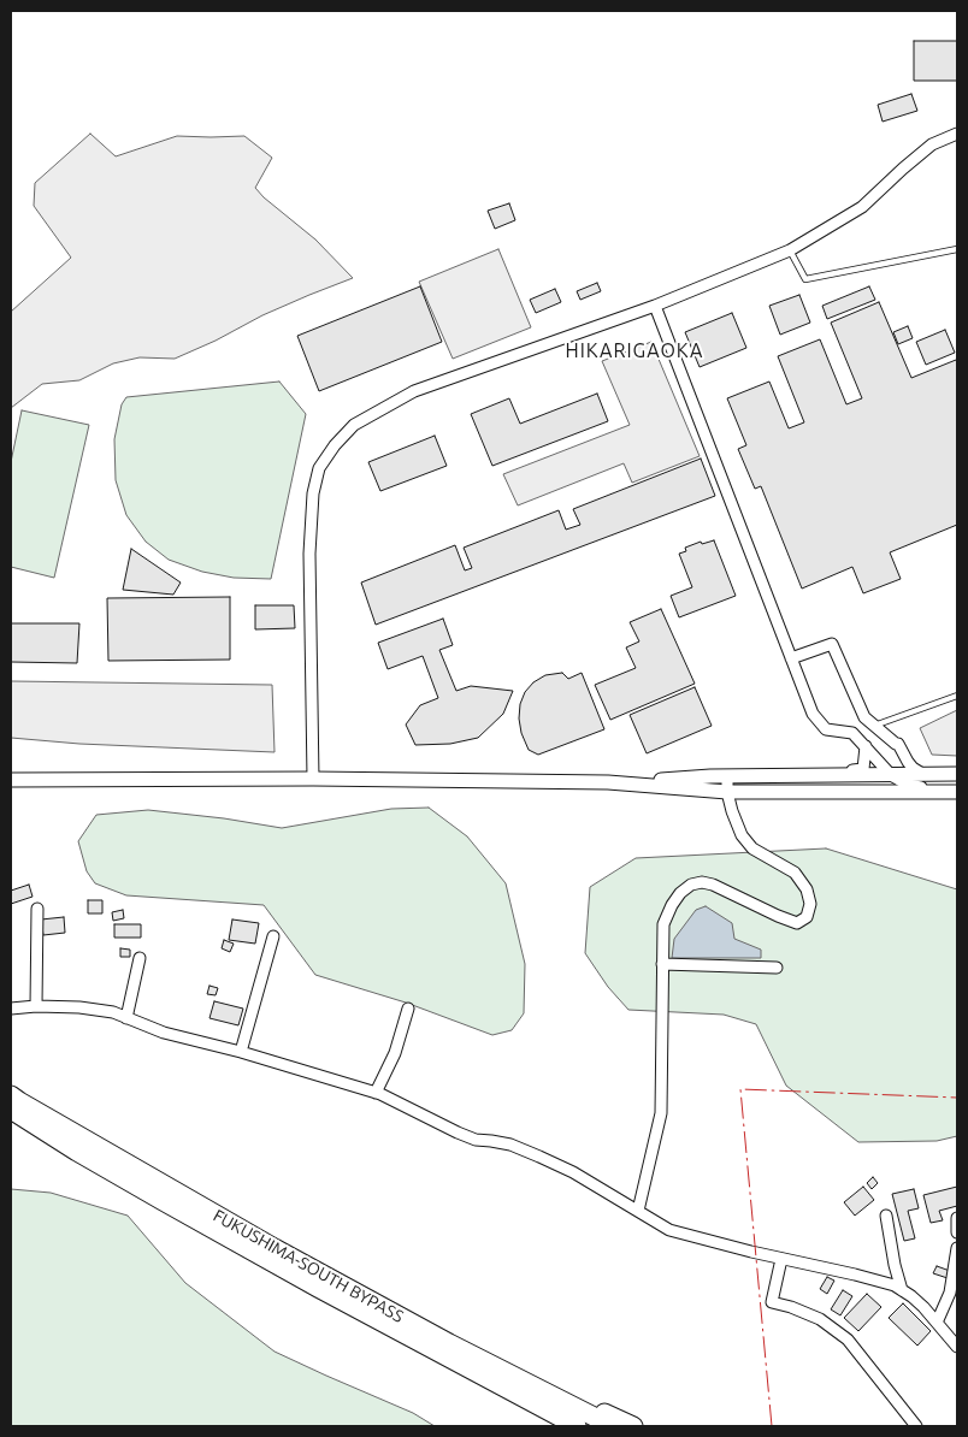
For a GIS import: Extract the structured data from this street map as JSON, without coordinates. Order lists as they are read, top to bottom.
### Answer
{
  "streets": {
    "highway": ["FUKUSHIMA-SOUTH BYPASS"]
  },
  "districts": ["HIKARIGAOKA"]
}
